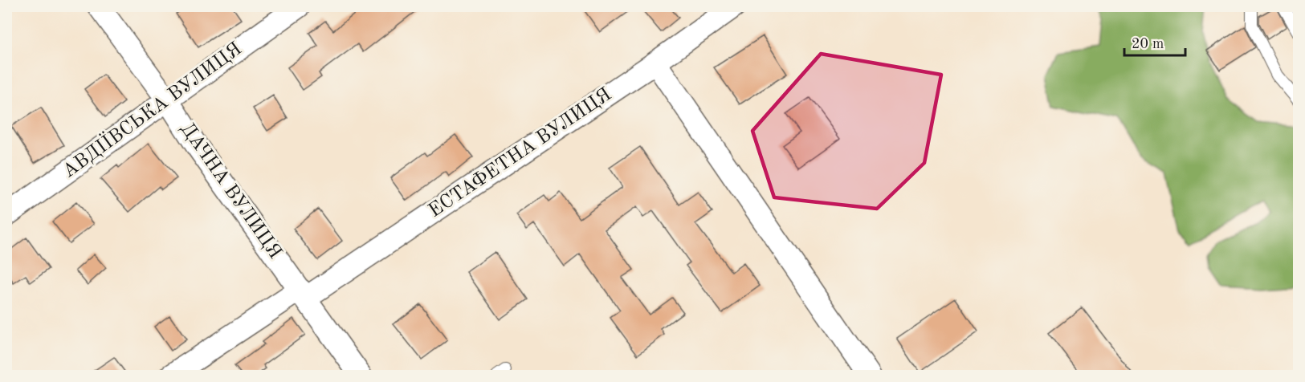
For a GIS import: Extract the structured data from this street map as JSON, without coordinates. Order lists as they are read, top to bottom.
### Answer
{
  "streets": {
    "street": ["АВДІЇВСЬКА ВУЛИЦЯ", "ЕСТАФЕТНА ВУЛИЦЯ", "ДАЧНА ВУЛИЦЯ"]
  },
  "crossings": [
    ["АВДІЇВСЬКА ВУЛИЦЯ", "ДАЧНА ВУЛИЦЯ"],
    ["ЕСТАФЕТНА ВУЛИЦЯ", "ДАЧНА ВУЛИЦЯ"]
  ],
  "scale_bar": "20 m"
}
